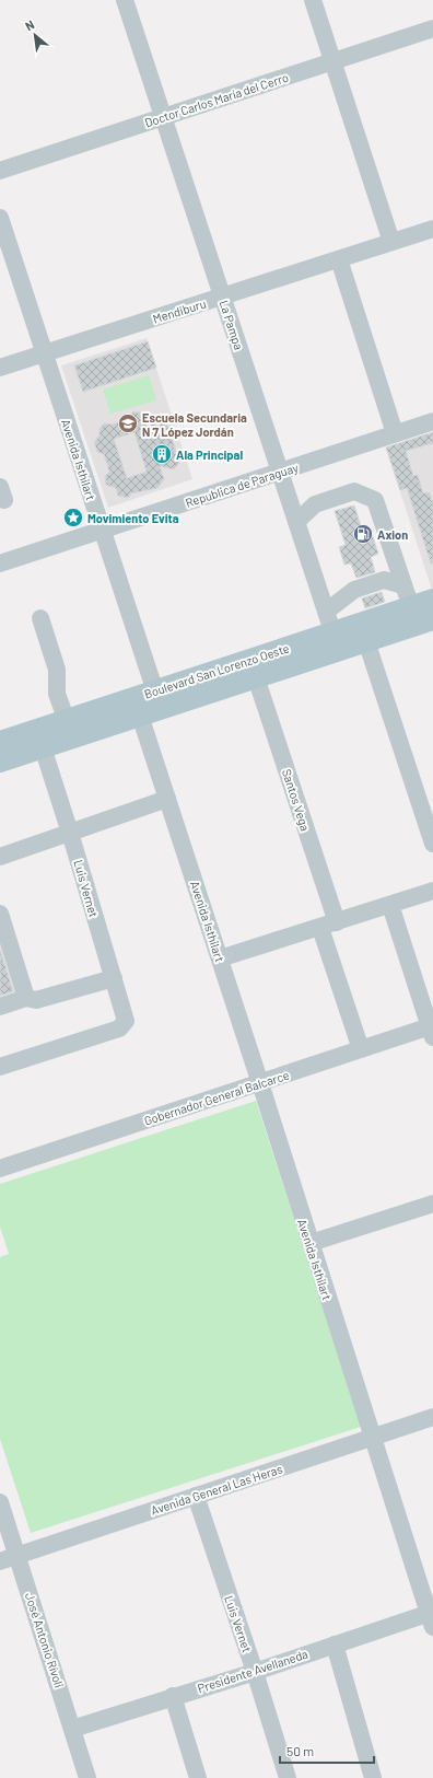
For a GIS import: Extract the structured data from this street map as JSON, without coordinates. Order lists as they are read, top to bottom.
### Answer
{
  "streets": {
    "main road": ["Boulevard San Lorenzo Oeste"],
    "street": [
      "Doctor Carlos María del Cerro",
      "Mendiburu",
      "La Pampa",
      "Avenida Isthilart",
      "Republica de Paraguay",
      "Santos Vega",
      "Luis Vernet",
      "Gobernador General Balcarce",
      "Avenida General Las Heras",
      "José Antonio Rívoli",
      "Presidente Avellaneda"
    ]
  },
  "crossings": [
    ["Doctor Carlos María del Cerro", "La Pampa"],
    ["Mendiburu", "La Pampa"],
    ["Mendiburu", "Avenida Isthilart"],
    ["La Pampa", "Republica de Paraguay"],
    ["La Pampa", "Boulevard San Lorenzo Oeste"],
    ["Avenida Isthilart", "Republica de Paraguay"],
    ["Avenida Isthilart", "Boulevard San Lorenzo Oeste"],
    ["Avenida Isthilart", "Gobernador General Balcarce"],
    ["Avenida Isthilart", "Avenida General Las Heras"],
    ["Avenida Isthilart", "Presidente Avellaneda"],
    ["Boulevard San Lorenzo Oeste", "Santos Vega"],
    ["Boulevard San Lorenzo Oeste", "Luis Vernet"],
    ["Santos Vega", "Gobernador General Balcarce"],
    ["Luis Vernet", "Avenida General Las Heras"],
    ["Luis Vernet", "Presidente Avellaneda"],
    ["Avenida General Las Heras", "José Antonio Rívoli"],
    ["José Antonio Rívoli", "Presidente Avellaneda"]
  ],
  "places": {
    "school or university": ["Escuela Secundaria N 7 López Jordán"],
    "building": ["Ala Principal"],
    "place": ["Movimiento Evita"],
    "fuel station": ["Axion"]
  },
  "scale_bar": "50 m",
  "north": "top left"
}
